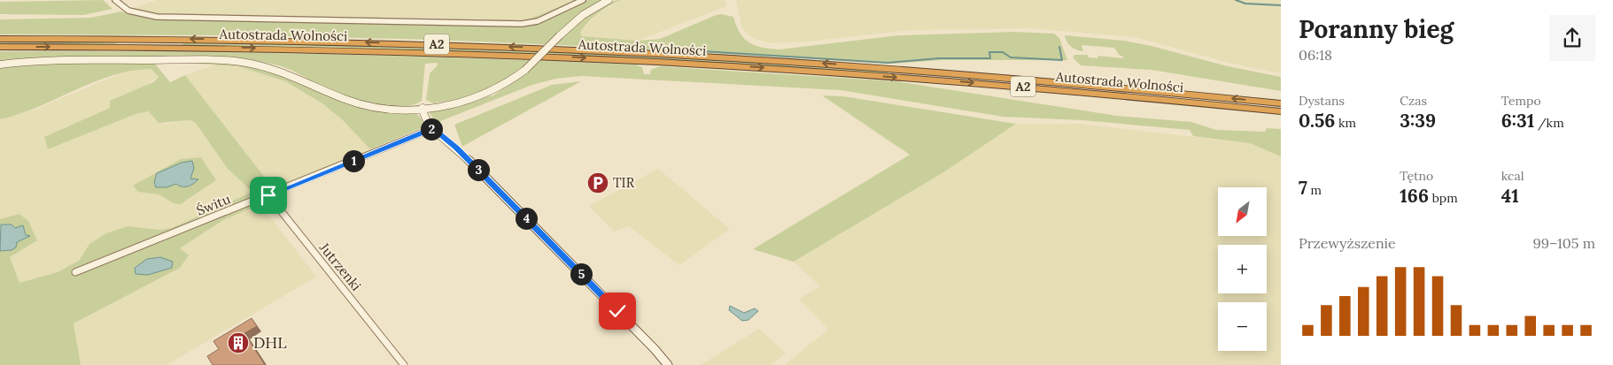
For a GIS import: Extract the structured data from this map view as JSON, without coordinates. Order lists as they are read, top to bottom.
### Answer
{
  "streets": {
    "highway": ["Autostrada Wolności", "A2"],
    "street": ["Świtu", "Jutrzenki"]
  },
  "crossings": [
    ["Świtu", "Jutrzenki"]
  ],
  "places": {
    "parking": ["TIR"],
    "building": ["DHL"]
  },
  "north": "bottom left",
  "page": {
    "heading": ["Poranny bieg", "06:18"],
    "stats": [
      ["Dystans", "0.56 km"],
      ["Czas", "3:39"],
      ["Tempo", "6:31 /km"],
      ["7 m"],
      ["Tętno", "166 bpm"],
      ["kcal", "41"]
    ],
    "pins": [
      "2",
      "1",
      "3",
      "4",
      "5"
    ],
    "map_buttons": ["+", "−"],
    "chart": ["Przewyższenie", "99–105 m"]
  }
}
